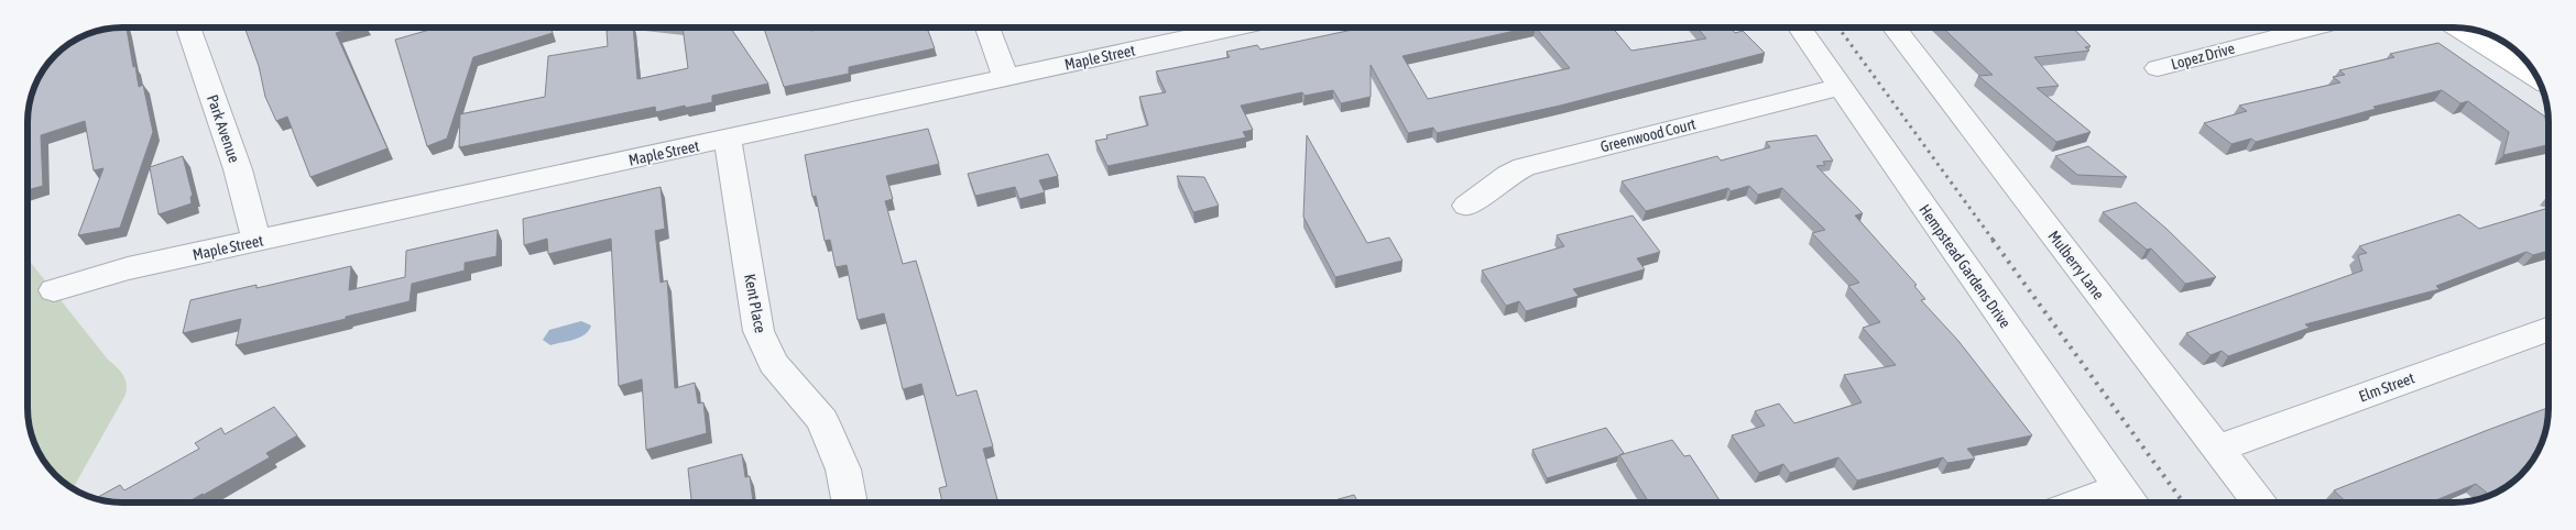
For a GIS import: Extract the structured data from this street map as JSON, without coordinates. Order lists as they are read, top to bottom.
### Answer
{
  "streets": {
    "street": [
      "Lopez Drive",
      "Maple Street",
      "Park Avenue",
      "Greenwood Court",
      "Mulberry Lane",
      "Hempstead Gardens Drive",
      "Kent Place",
      "Elm Street"
    ]
  },
  "crossings": [
    ["Maple Street", "Park Avenue"],
    ["Maple Street", "Kent Place"],
    ["Greenwood Court", "Hempstead Gardens Drive"],
    ["Mulberry Lane", "Elm Street"]
  ]
}
